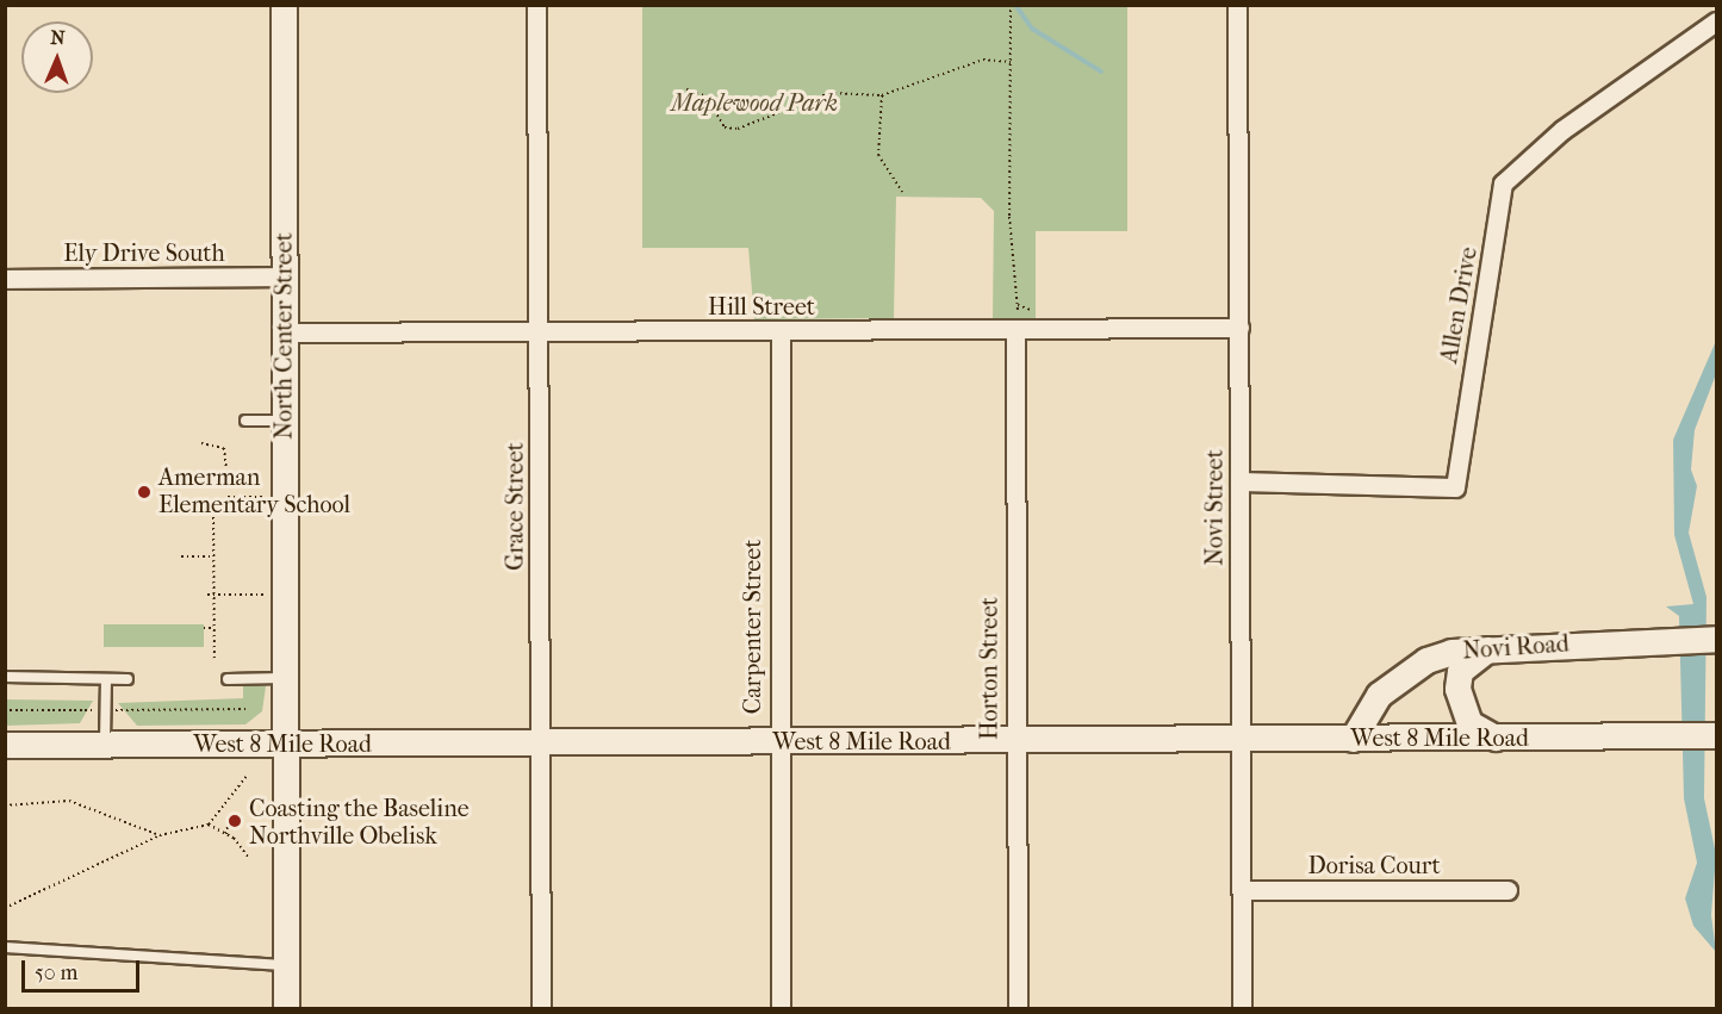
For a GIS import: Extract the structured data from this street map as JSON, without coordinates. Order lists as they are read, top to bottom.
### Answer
{
  "streets": {
    "main road": ["North Center Street", "Novi Road", "West 8 Mile Road"],
    "street": [
      "Ely Drive South",
      "Allen Drive",
      "Hill Street",
      "Grace Street",
      "Novi Street",
      "Carpenter Street",
      "Horton Street",
      "Dorisa Court"
    ]
  },
  "crossings": [
    ["Ely Drive South", "North Center Street"],
    ["Allen Drive", "Novi Street"],
    ["Hill Street", "North Center Street"],
    ["Hill Street", "Grace Street"],
    ["Hill Street", "Novi Street"],
    ["Hill Street", "Carpenter Street"],
    ["Hill Street", "Horton Street"],
    ["North Center Street", "West 8 Mile Road"],
    ["Grace Street", "West 8 Mile Road"],
    ["Novi Street", "West 8 Mile Road"],
    ["Novi Street", "Dorisa Court"],
    ["Carpenter Street", "West 8 Mile Road"],
    ["Novi Road", "West 8 Mile Road"],
    ["Horton Street", "West 8 Mile Road"]
  ],
  "parks": ["Maplewood Park"],
  "places": ["Amerman Elementary School", "Coasting the Baseline Northville Obelisk"],
  "scale_bar": "50 m",
  "north": "top"
}
